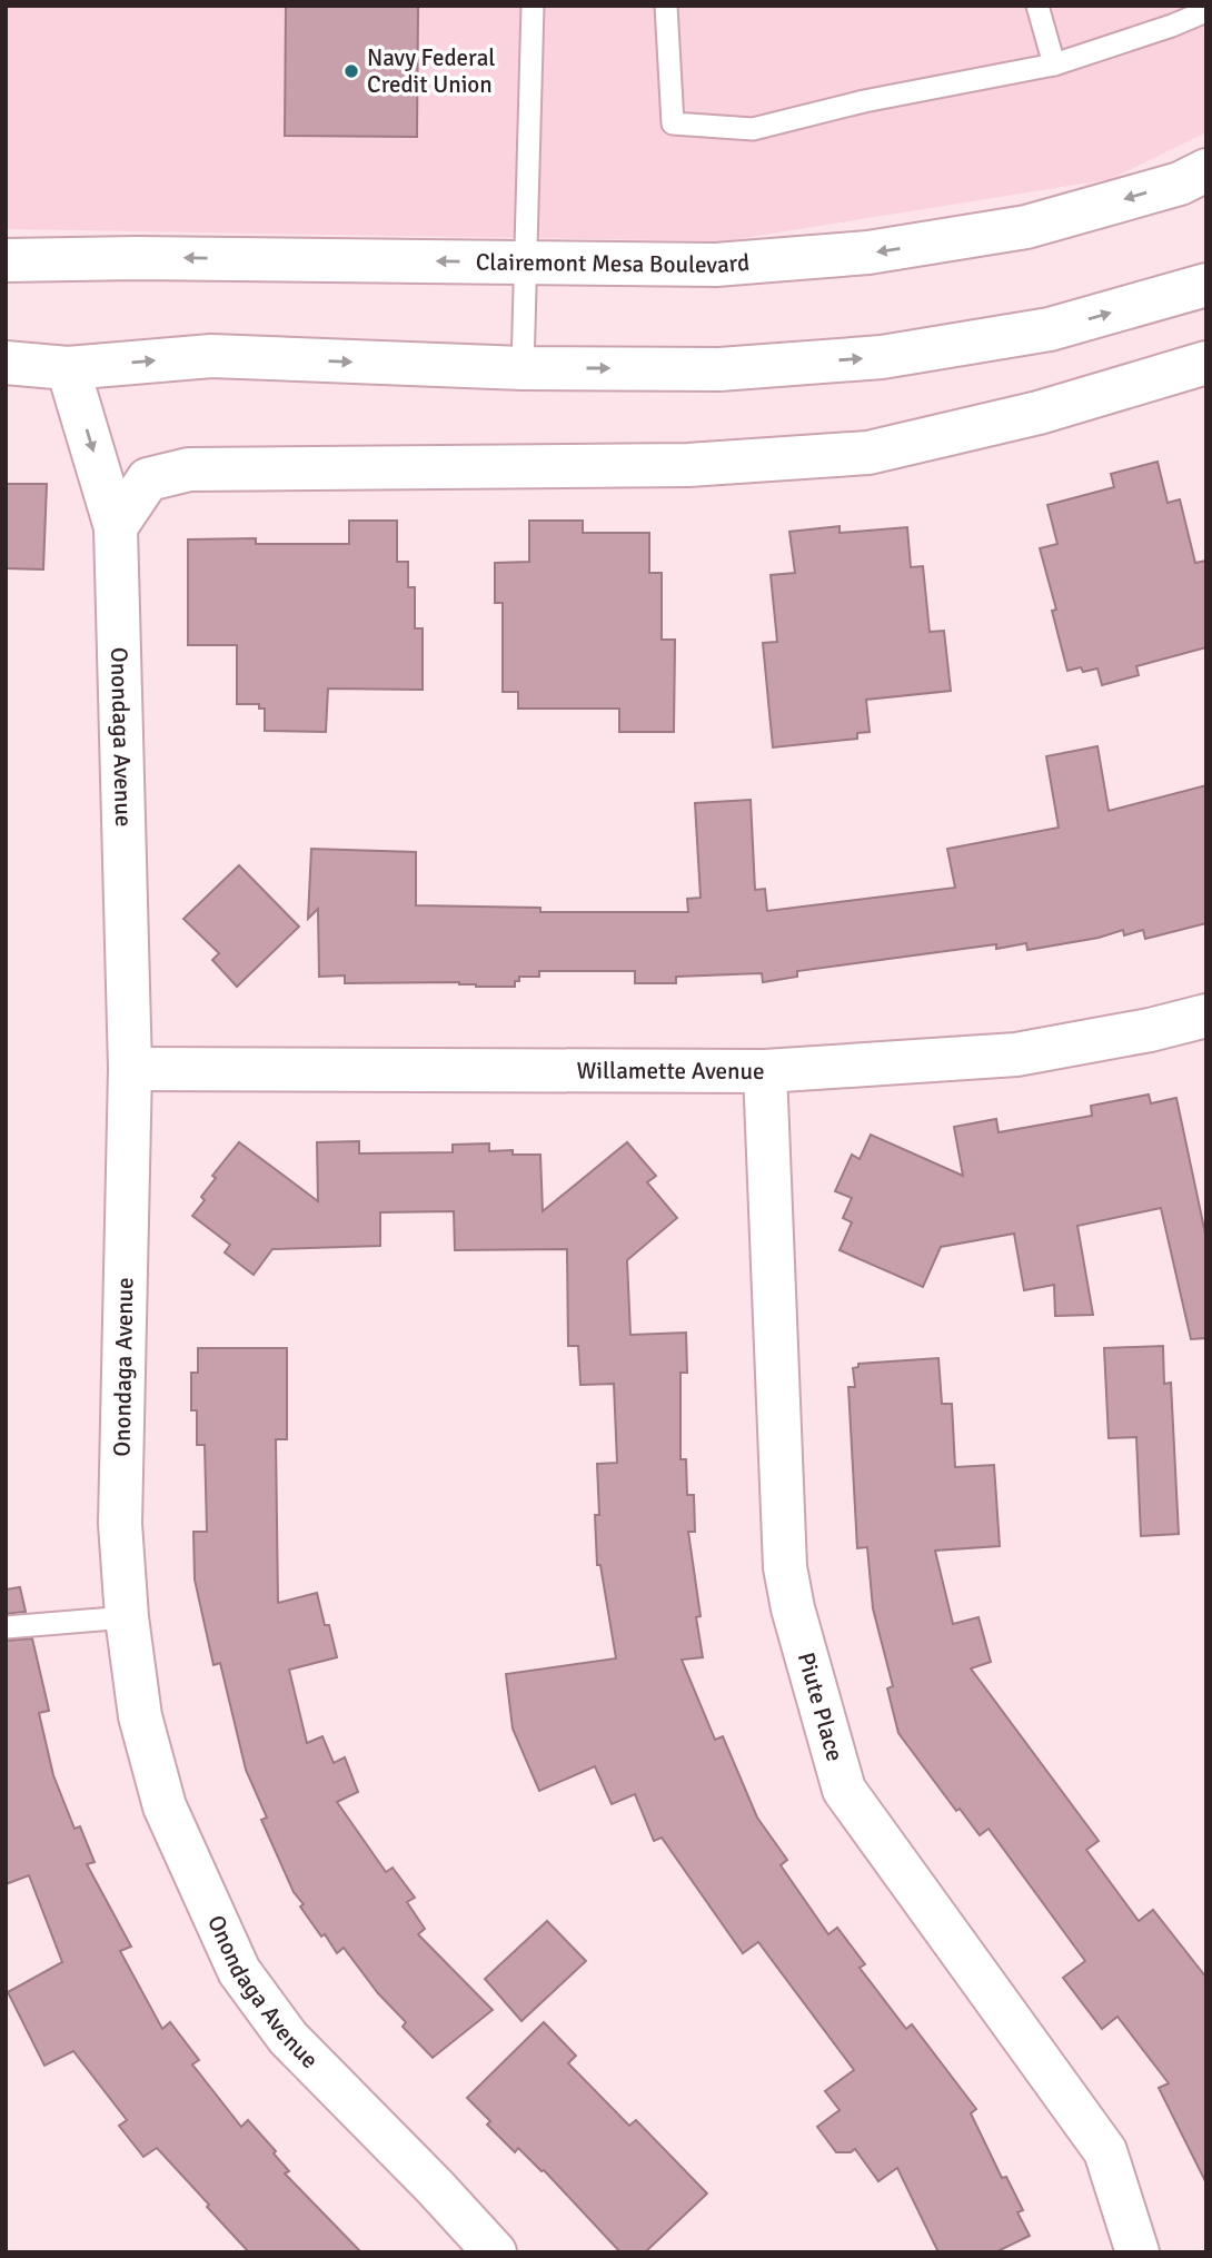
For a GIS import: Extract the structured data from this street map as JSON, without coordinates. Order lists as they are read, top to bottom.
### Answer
{
  "streets": {
    "street": [
      "Clairemont Mesa Boulevard",
      "Onondaga Avenue",
      "Willamette Avenue",
      "Piute Place"
    ]
  },
  "crossings": [
    ["Onondaga Avenue", "Willamette Avenue"],
    ["Willamette Avenue", "Piute Place"]
  ],
  "places": ["Navy Federal Credit Union"]
}
